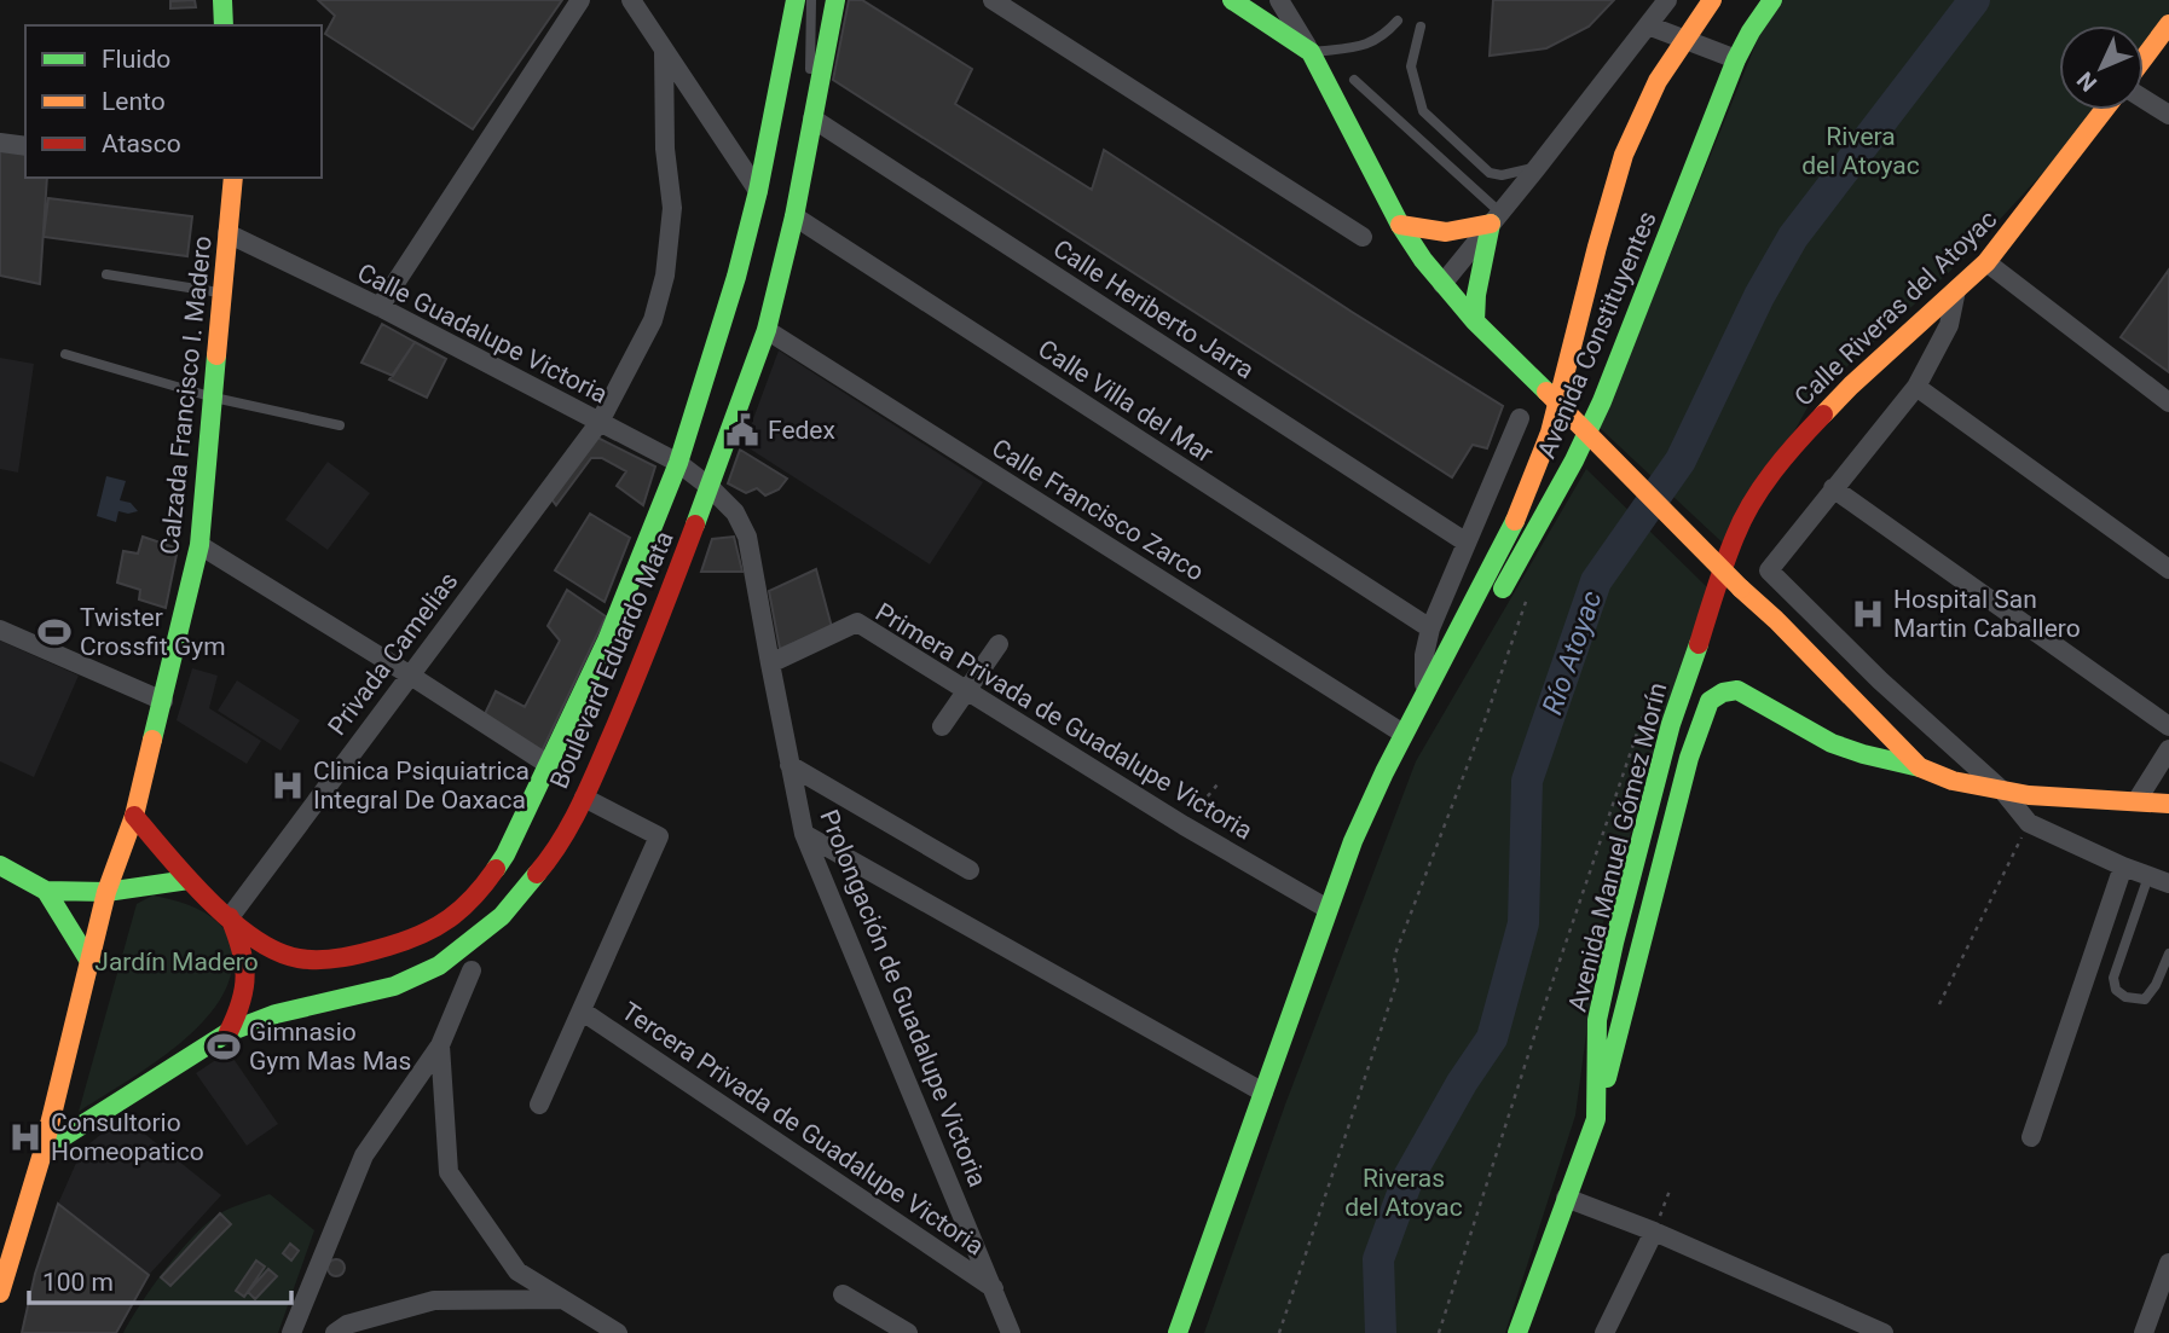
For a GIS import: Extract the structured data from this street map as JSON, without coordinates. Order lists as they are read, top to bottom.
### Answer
{
  "streets": {
    "main road": [
      "Calle Riveras del Atoyac",
      "Avenida Constituyentes",
      "Calzada Francisco I. Madero",
      "Boulevard Eduardo Mata",
      "Avenida Manuel Gómez Morín"
    ],
    "street": [
      "Calle Heriberto Jarra",
      "Calle Guadalupe Victoria",
      "Calle Villa del Mar",
      "Calle Francisco Zarco",
      "Privada Camelias",
      "Primera Privada de Guadalupe Victoria",
      "Prolongación de Guadalupe Victoria",
      "Tercera Privada de Guadalupe Victoria"
    ]
  },
  "crossings": [
    ["Calle Riveras del Atoyac", "Avenida Manuel Gómez Morín"],
    ["Calle Heriberto Jarra", "Boulevard Eduardo Mata"],
    ["Calle Guadalupe Victoria", "Calzada Francisco I. Madero"],
    ["Calle Guadalupe Victoria", "Privada Camelias"],
    ["Calle Guadalupe Victoria", "Boulevard Eduardo Mata"],
    ["Calle Guadalupe Victoria", "Prolongación de Guadalupe Victoria"],
    ["Calzada Francisco I. Madero", "Boulevard Eduardo Mata"],
    ["Calle Villa del Mar", "Boulevard Eduardo Mata"],
    ["Calle Francisco Zarco", "Boulevard Eduardo Mata"],
    ["Privada Camelias", "Boulevard Eduardo Mata"],
    ["Boulevard Eduardo Mata", "Prolongación de Guadalupe Victoria"],
    ["Primera Privada de Guadalupe Victoria", "Prolongación de Guadalupe Victoria"],
    ["Prolongación de Guadalupe Victoria", "Tercera Privada de Guadalupe Victoria"]
  ],
  "water": ["Río Atoyac"],
  "parks": ["Rivera del Atoyac", "Jardín Madero", "Riveras del Atoyac"],
  "places": {
    "public building": ["Fedex"],
    "hospital": ["Hospital San Martin Caballero", "Clinica Psiquiatrica Integral De Oaxaca", "Consultorio Homeopatico"],
    "sports": ["Twister Crossfit Gym", "Gimnasio Gym Mas Mas"]
  },
  "legend": ["Fluido", "Lento", "Atasco"],
  "scale_bar": "100 m",
  "north": "bottom left"
}
